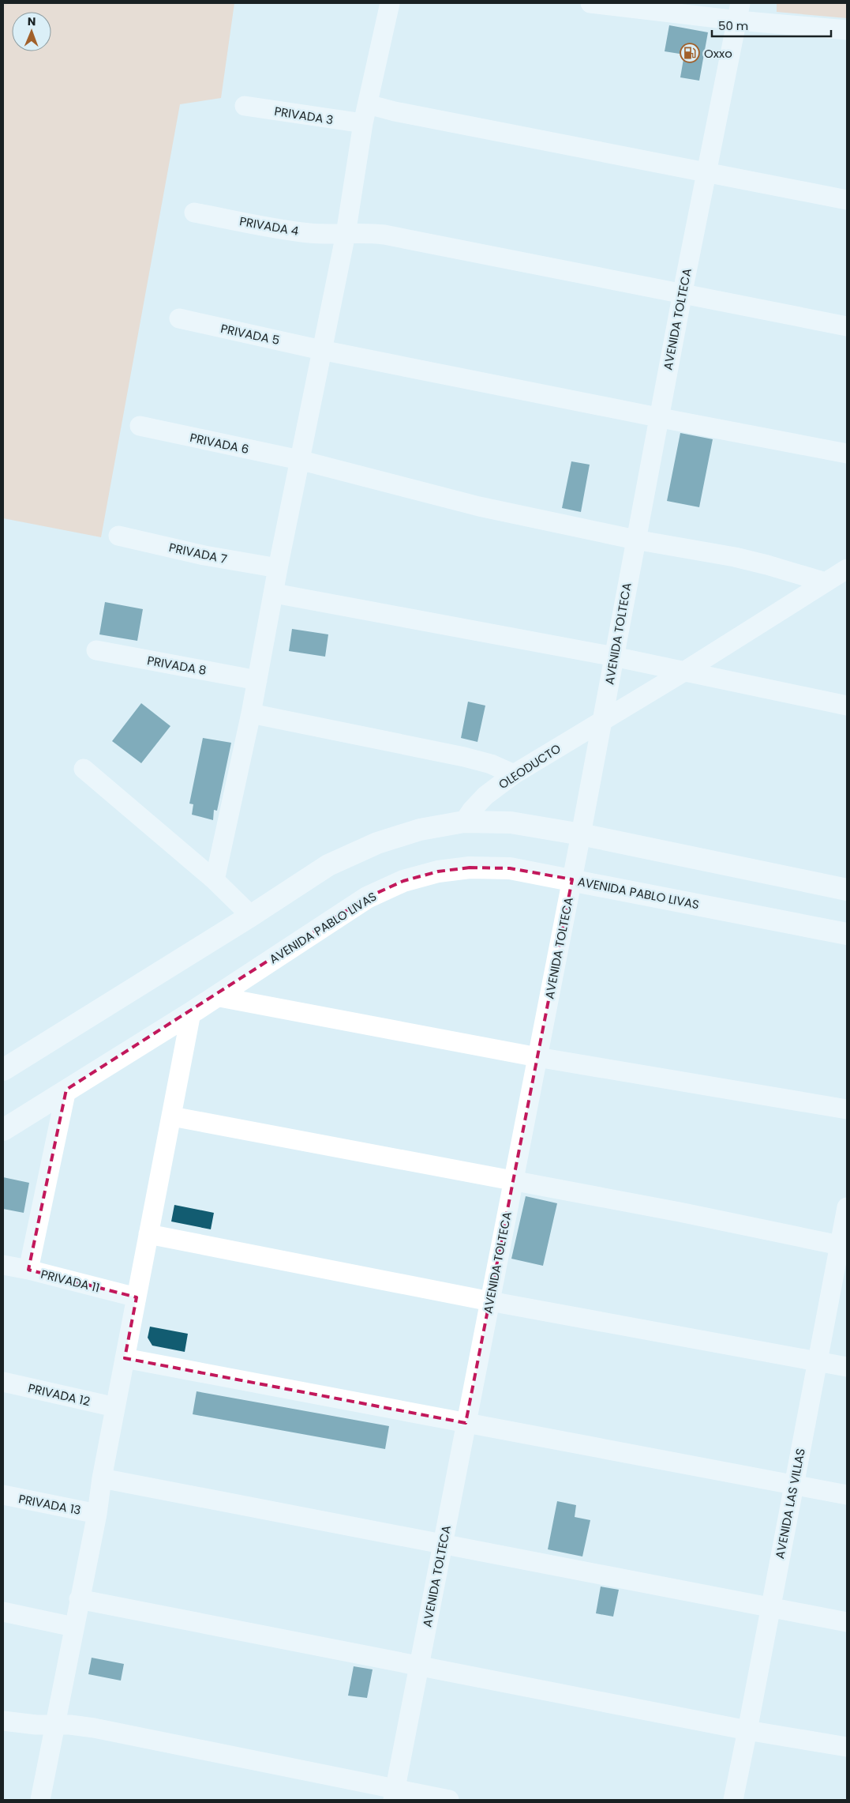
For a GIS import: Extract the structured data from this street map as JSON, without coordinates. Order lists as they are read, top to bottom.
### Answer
{
  "streets": {
    "main road": ["AVENIDA PABLO LIVAS"],
    "street": [
      "PRIVADA 3",
      "PRIVADA 4",
      "AVENIDA TOLTECA",
      "PRIVADA 5",
      "PRIVADA 6",
      "PRIVADA 7",
      "PRIVADA 8",
      "OLEODUCTO",
      "PRIVADA 11",
      "PRIVADA 12",
      "AVENIDA LAS VILLAS",
      "PRIVADA 13"
    ]
  },
  "crossings": [
    ["PRIVADA 4", "AVENIDA TOLTECA"],
    ["AVENIDA TOLTECA", "PRIVADA 5"],
    ["AVENIDA TOLTECA", "PRIVADA 6"],
    ["AVENIDA TOLTECA", "OLEODUCTO"],
    ["AVENIDA TOLTECA", "AVENIDA PABLO LIVAS"],
    ["PRIVADA 6", "OLEODUCTO"]
  ],
  "places": {
    "fuel station": ["Oxxo"]
  },
  "scale_bar": "50 m",
  "north": "top"
}
